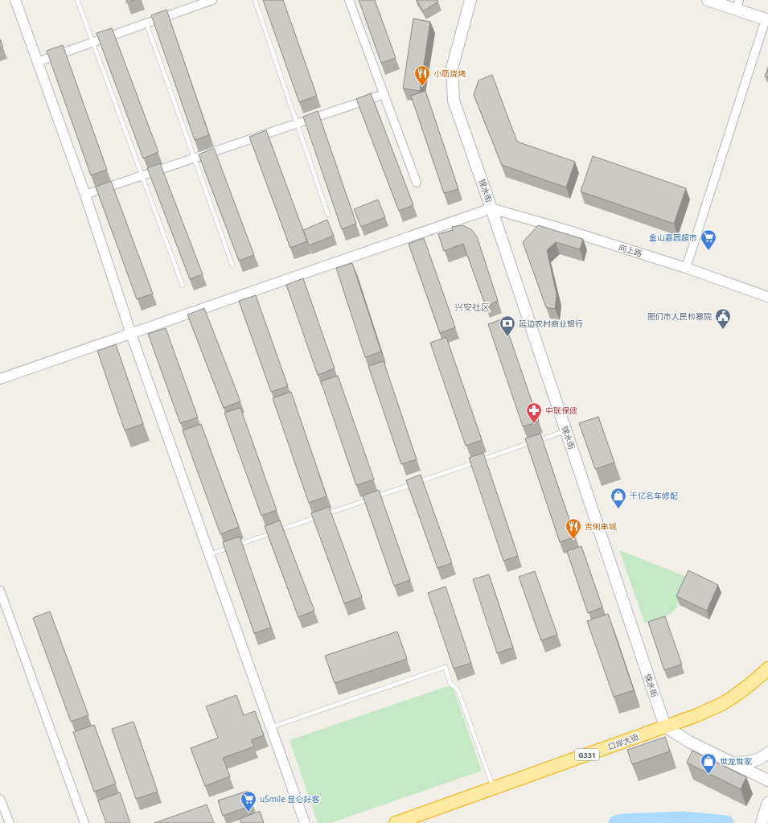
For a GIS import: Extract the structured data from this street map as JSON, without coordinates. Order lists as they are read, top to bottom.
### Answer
{
  "streets": {
    "highway": ["口岸大街", "G331"],
    "main road": ["锦水街"],
    "street": ["向上路"]
  },
  "crossings": [
    ["锦水街", "向上路"],
    ["锦水街", "口岸大街"]
  ],
  "districts": ["兴安社区"],
  "places": {
    "restaurant": ["小筋烧烤", "吉俐串城"],
    "supermarket": ["金山嘉园超市", "uSmile 昆仑好客"],
    "public building": ["图们市人民检察院"],
    "bank": ["延边农村商业银行"],
    "pharmacy": ["中联保健"],
    "shop": ["千亿名车修配", "世龙世家"]
  }
}
